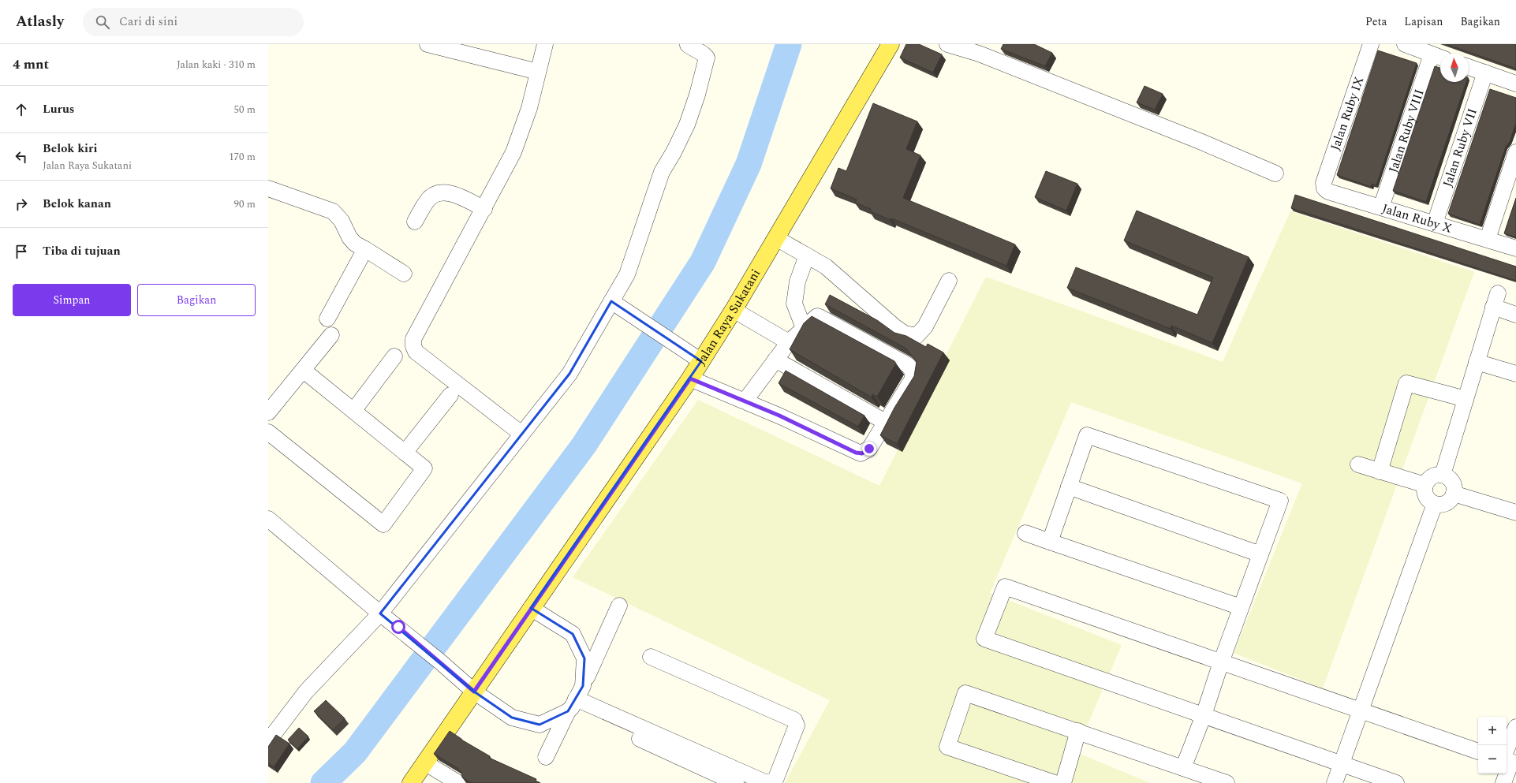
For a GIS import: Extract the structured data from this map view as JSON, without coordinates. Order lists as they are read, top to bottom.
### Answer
{
  "streets": {
    "main road": ["Jalan Raya Sukatani"],
    "street": [
      "Jalan Ruby IX",
      "Jalan Ruby VIII",
      "Jalan Ruby VII",
      "Jalan Ruby X"
    ]
  },
  "crossings": [
    ["Jalan Ruby IX", "Jalan Ruby X"],
    ["Jalan Ruby VIII", "Jalan Ruby X"],
    ["Jalan Ruby VII", "Jalan Ruby X"]
  ],
  "north": "top",
  "page": {
    "header": "Atlasly",
    "search": "Cari di sini",
    "nav": ["Peta", "Lapisan", "Bagikan"],
    "heading": ["4 mnt", "Jalan kaki · 310 m"],
    "list": [
      ["Lurus", "50 m"],
      ["Belok kiri", "Jalan Raya Sukatani", "170 m"],
      ["Belok kanan", "90 m"],
      "Tiba di tujuan"
    ],
    "buttons": ["Simpan", "Bagikan"],
    "map_buttons": ["+", "−"]
  }
}
